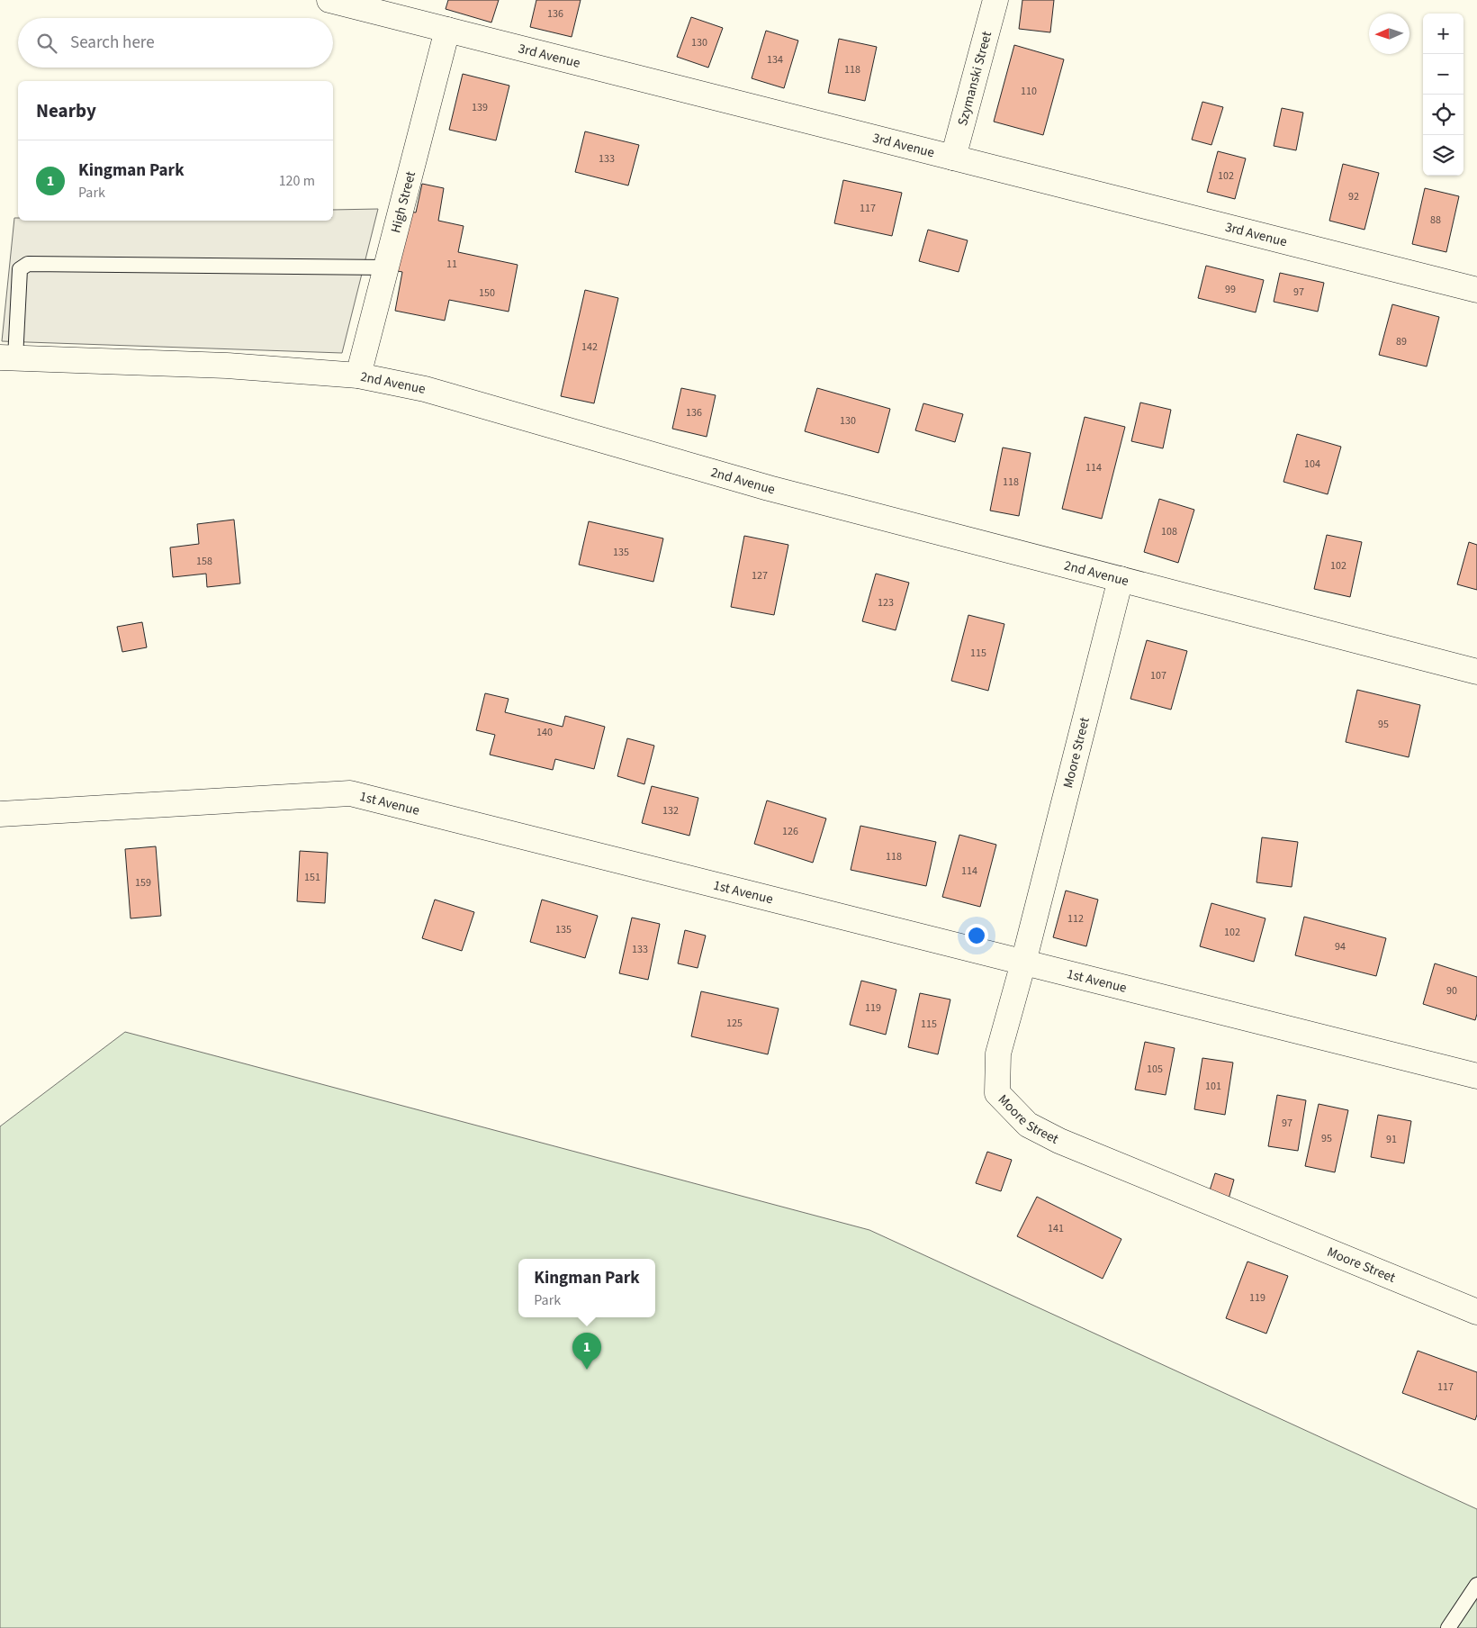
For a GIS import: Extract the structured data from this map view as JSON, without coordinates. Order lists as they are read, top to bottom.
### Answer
{
  "streets": {
    "street": [
      "3rd Avenue",
      "Szymanski Street",
      "High Street",
      "2nd Avenue",
      "Moore Street",
      "1st Avenue"
    ]
  },
  "crossings": [
    ["3rd Avenue", "Szymanski Street"],
    ["3rd Avenue", "High Street"],
    ["High Street", "2nd Avenue"],
    ["2nd Avenue", "Moore Street"],
    ["Moore Street", "1st Avenue"]
  ],
  "house_numbers": [
    "136",
    "130",
    "134",
    "118",
    "110",
    "139",
    "133",
    "102",
    "92",
    "117",
    "88",
    "11",
    "99",
    "97",
    "150",
    "89",
    "142",
    "136",
    "130",
    "104",
    "114",
    "118",
    "108",
    "135",
    "158",
    "102",
    "127",
    "123",
    "115",
    "107",
    "95",
    "140",
    "132",
    "126",
    "118",
    "114",
    "151",
    "159",
    "112",
    "135",
    "102",
    "94",
    "133",
    "90",
    "119",
    "125",
    "115",
    "105",
    "101",
    "97",
    "95",
    "91",
    "141",
    "119",
    "117"
  ],
  "north": "left",
  "page": {
    "map_buttons": ["+", "−"],
    "search": "Search here",
    "heading": "Nearby",
    "list": [
      {
        "mark": "1",
        "name": "Kingman Park",
        "note": "Park",
        "value": "120 m"
      }
    ],
    "popup": ["Kingman Park", "Park"],
    "pins": "1"
  }
}
